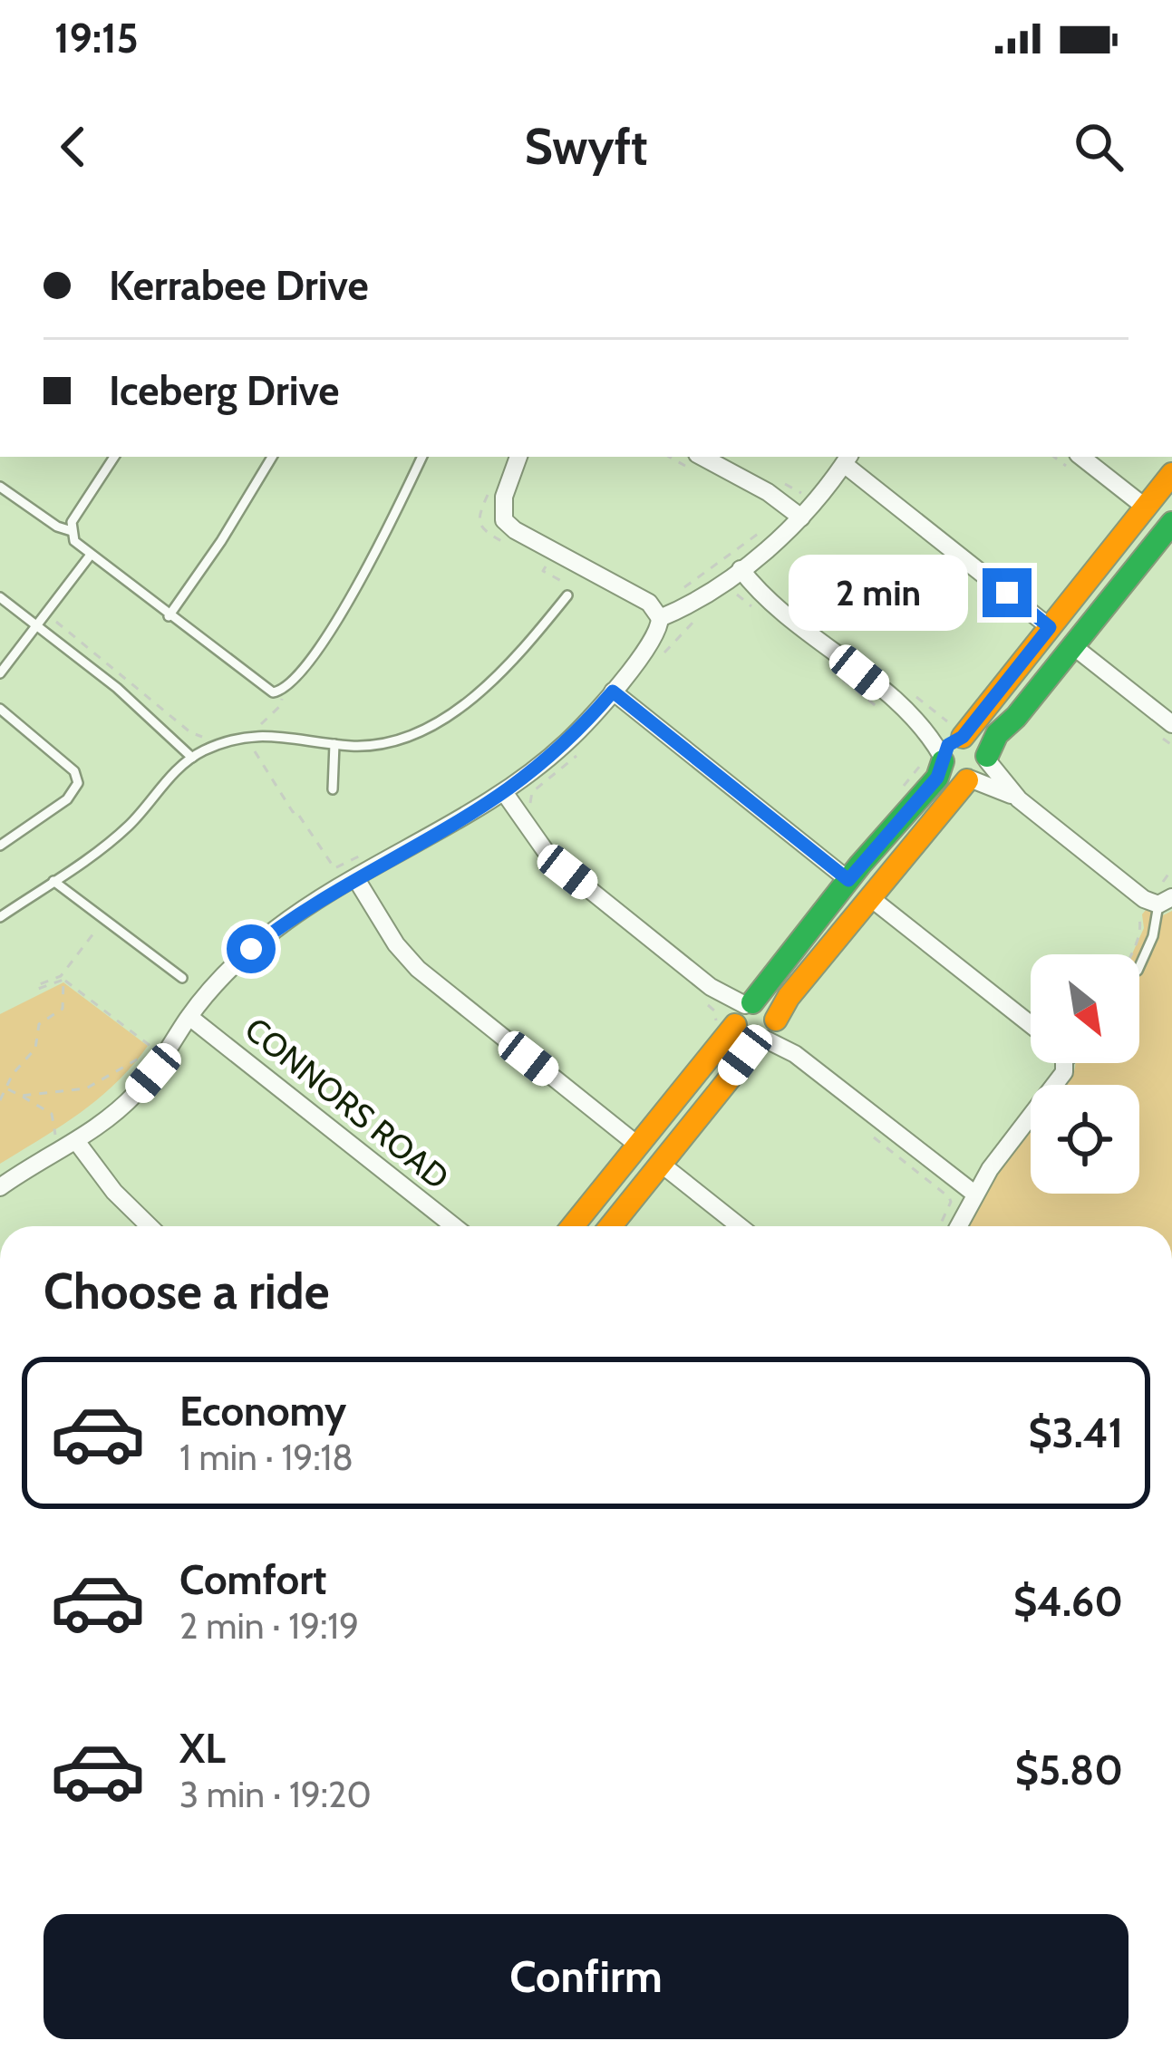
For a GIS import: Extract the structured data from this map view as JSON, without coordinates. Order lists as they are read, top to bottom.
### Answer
{
  "streets": {
    "street": ["CONNORS ROAD"]
  },
  "north": "bottom right",
  "page": {
    "status": "19:15",
    "header": "Swyft",
    "banner": ["Kerrabee Drive", "Iceberg Drive"],
    "bubble": "2 min",
    "heading": "Choose a ride",
    "list": [
      {
        "name": "Economy",
        "note": "1 min · 19:18",
        "value": "$3.41"
      },
      {
        "name": "Comfort",
        "note": "2 min · 19:19",
        "value": "$4.60"
      },
      {
        "name": "XL",
        "note": "3 min · 19:20",
        "value": "$5.80"
      }
    ],
    "buttons": "Confirm"
  }
}
